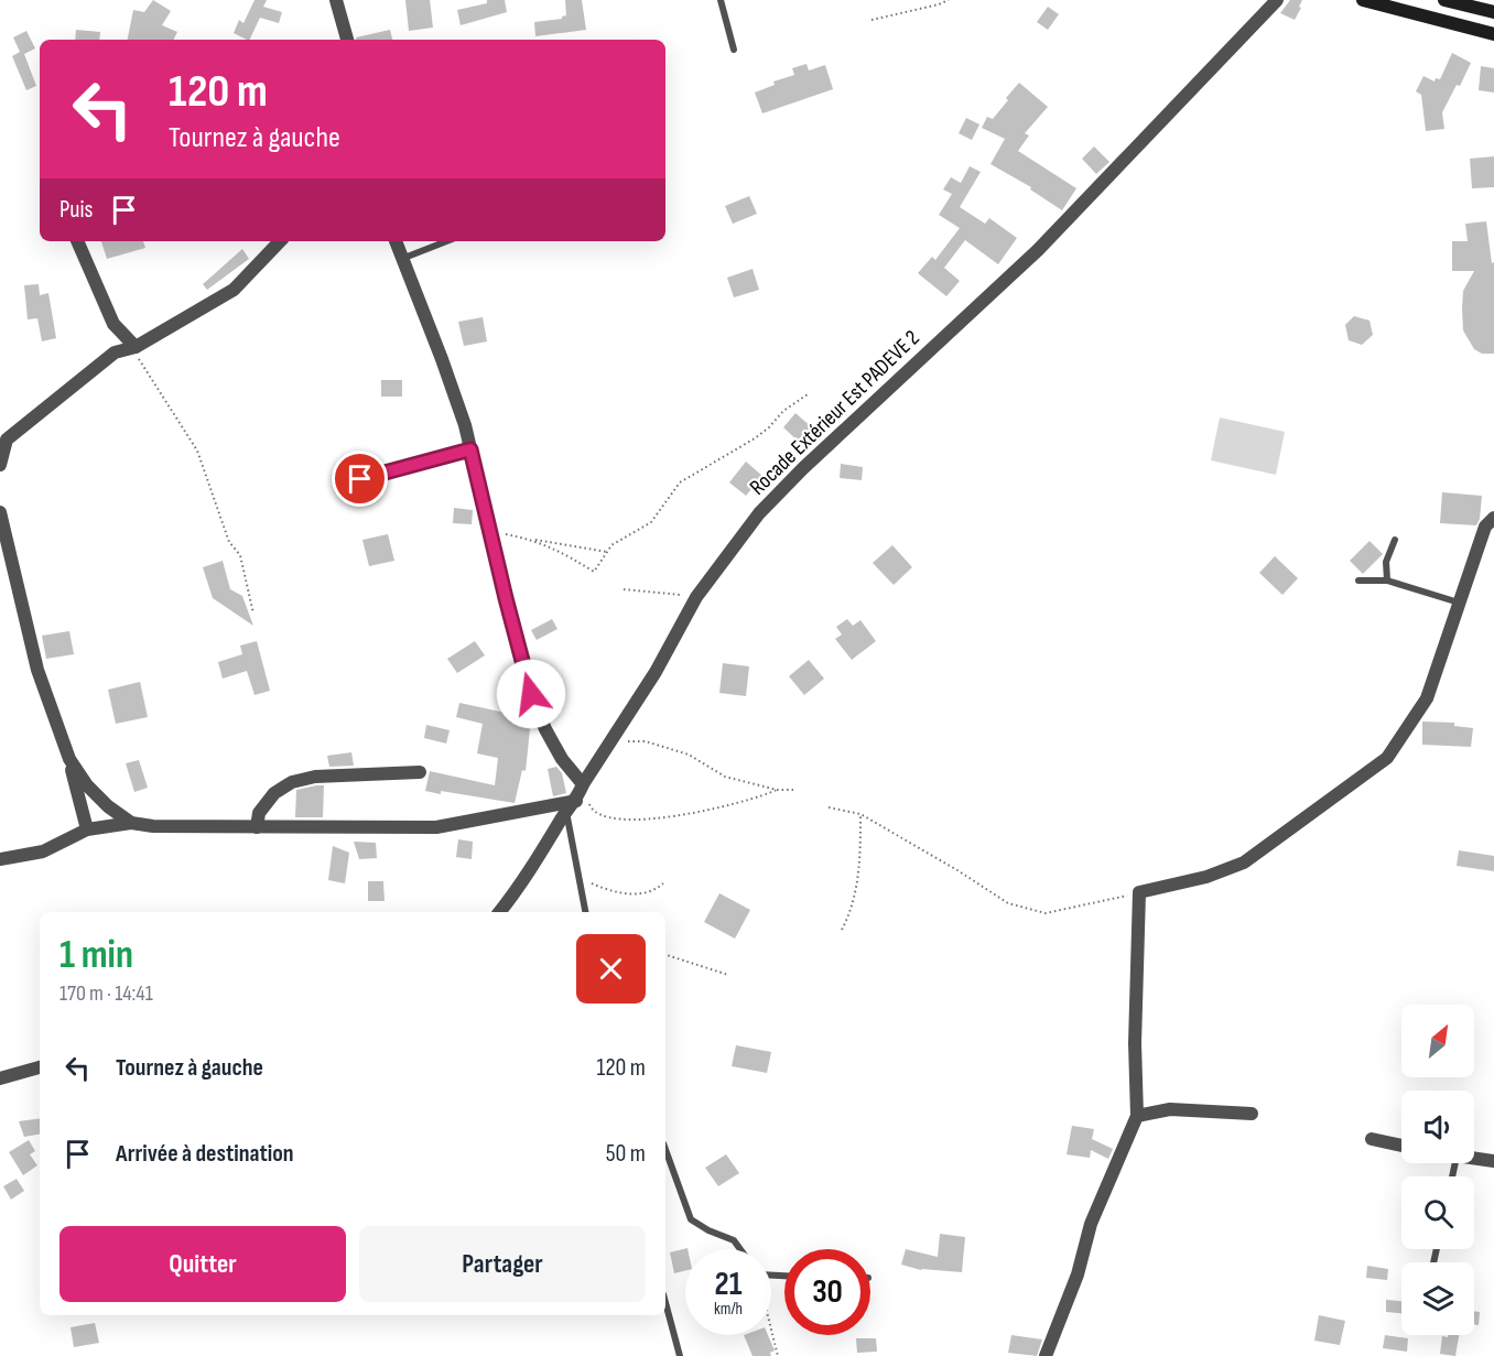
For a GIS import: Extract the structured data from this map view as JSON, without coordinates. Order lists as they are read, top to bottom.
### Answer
{
  "streets": {
    "street": ["Rocade Extérieur Est PADEVE 2"]
  },
  "north": "top right",
  "page": {
    "turn": ["120 m", "Tournez à gauche"],
    "then": "Puis",
    "heading": ["1 min", "170 m · 14:41"],
    "list": [
      {
        "name": "Tournez à gauche",
        "value": "120 m"
      },
      {
        "name": "Arrivée à destination",
        "value": "50 m"
      }
    ],
    "buttons": ["Quitter", "Partager"],
    "speed": "21 km/h",
    "limit": "30"
  }
}
